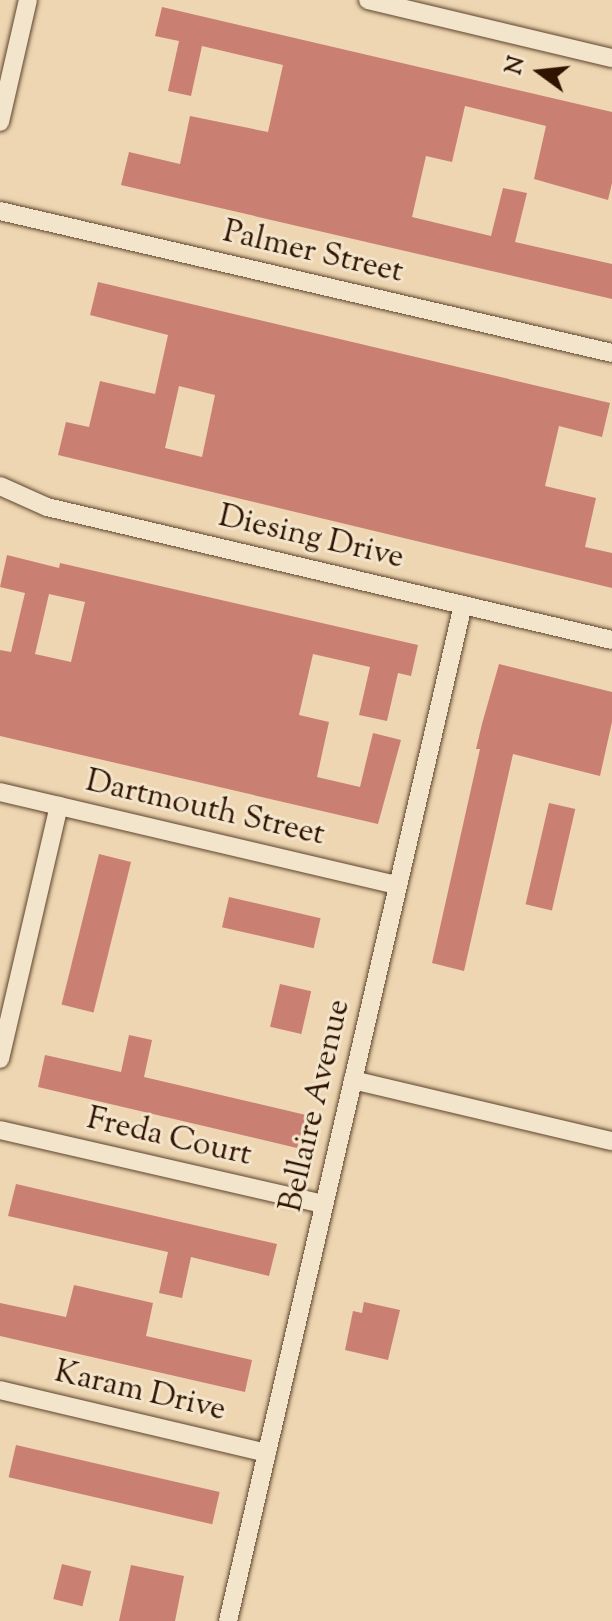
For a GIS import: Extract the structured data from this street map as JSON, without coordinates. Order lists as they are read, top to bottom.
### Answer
{
  "streets": {
    "street": [
      "Palmer Street",
      "Diesing Drive",
      "Dartmouth Street",
      "Bellaire Avenue",
      "Freda Court",
      "Karam Drive"
    ]
  },
  "crossings": [
    ["Diesing Drive", "Bellaire Avenue"],
    ["Dartmouth Street", "Bellaire Avenue"],
    ["Bellaire Avenue", "Freda Court"],
    ["Bellaire Avenue", "Karam Drive"]
  ],
  "north": "left"
}
